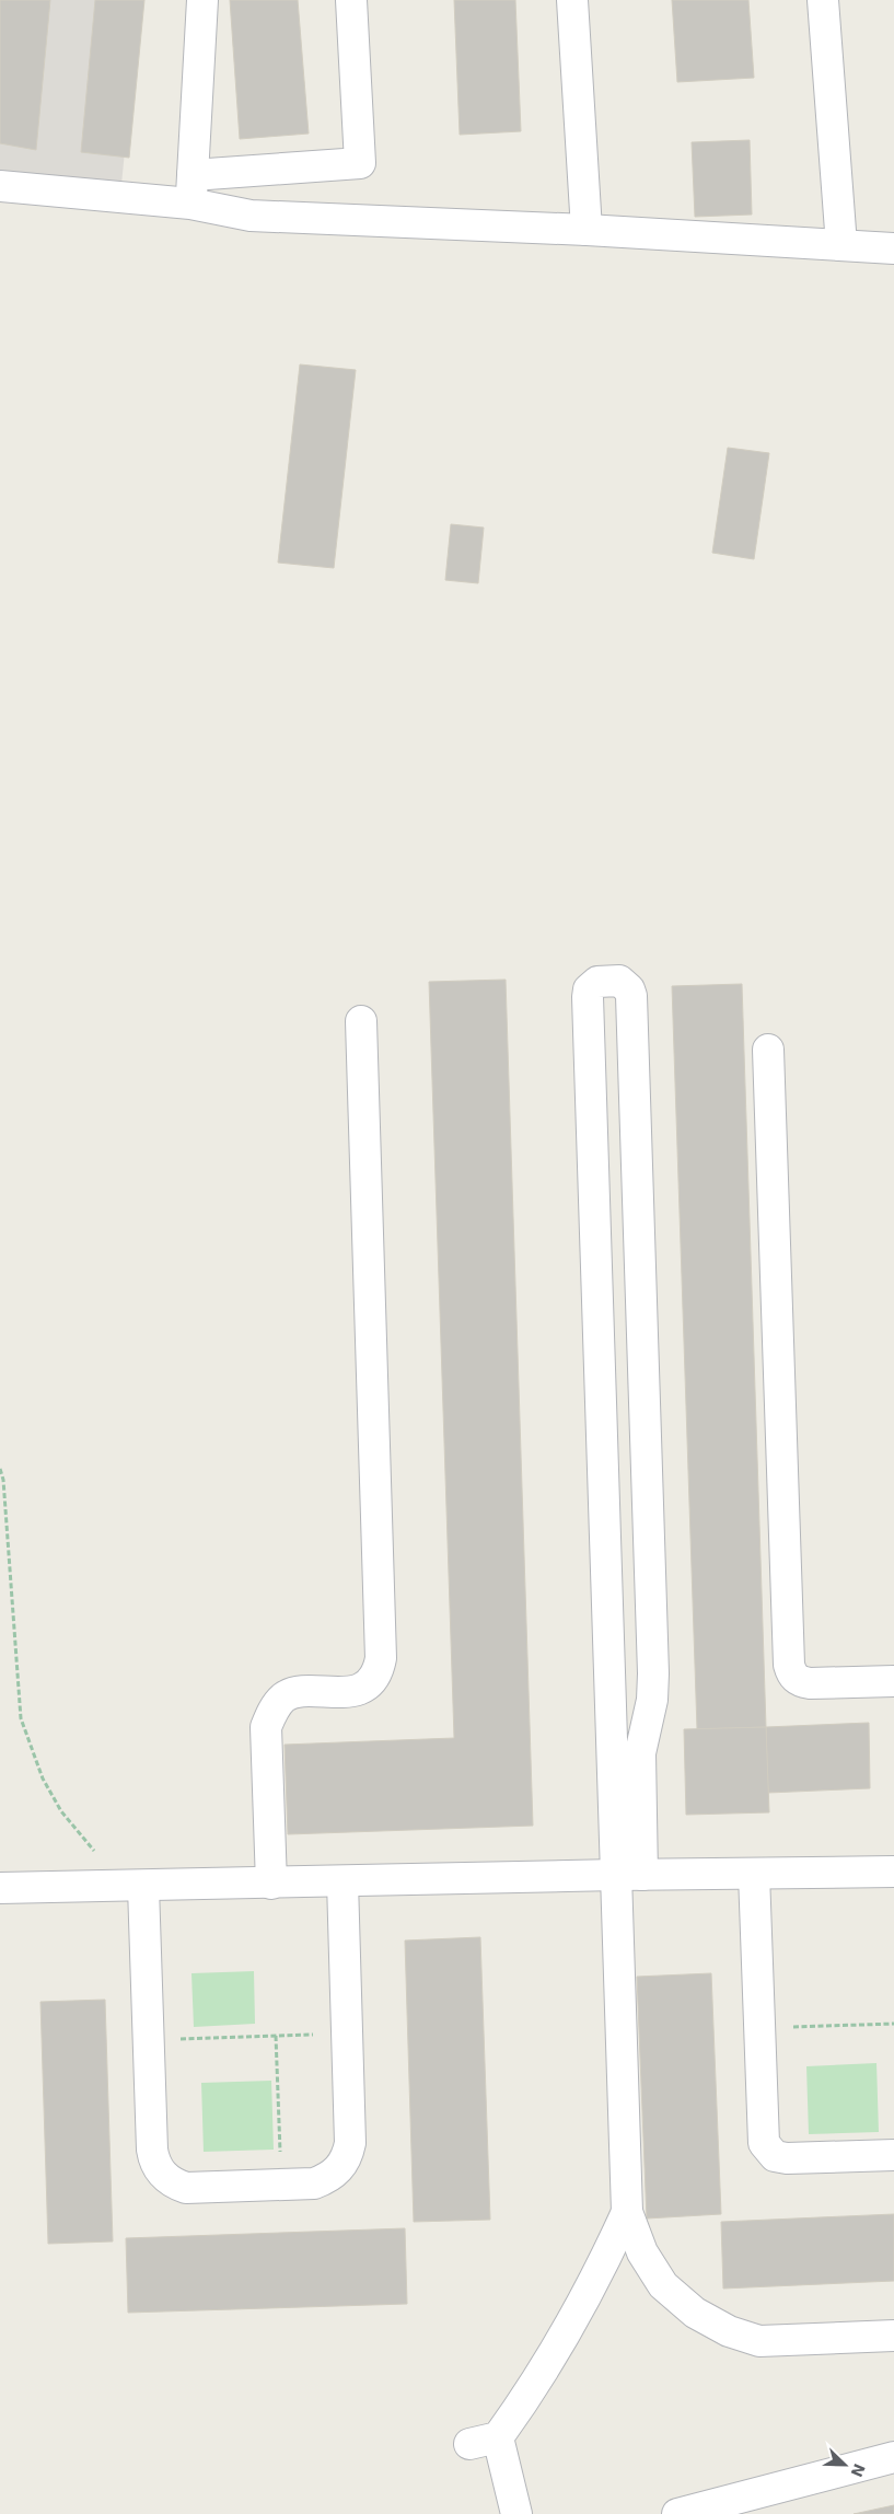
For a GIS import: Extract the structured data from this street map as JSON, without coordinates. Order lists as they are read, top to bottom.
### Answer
{
  "north": "bottom right"
}
